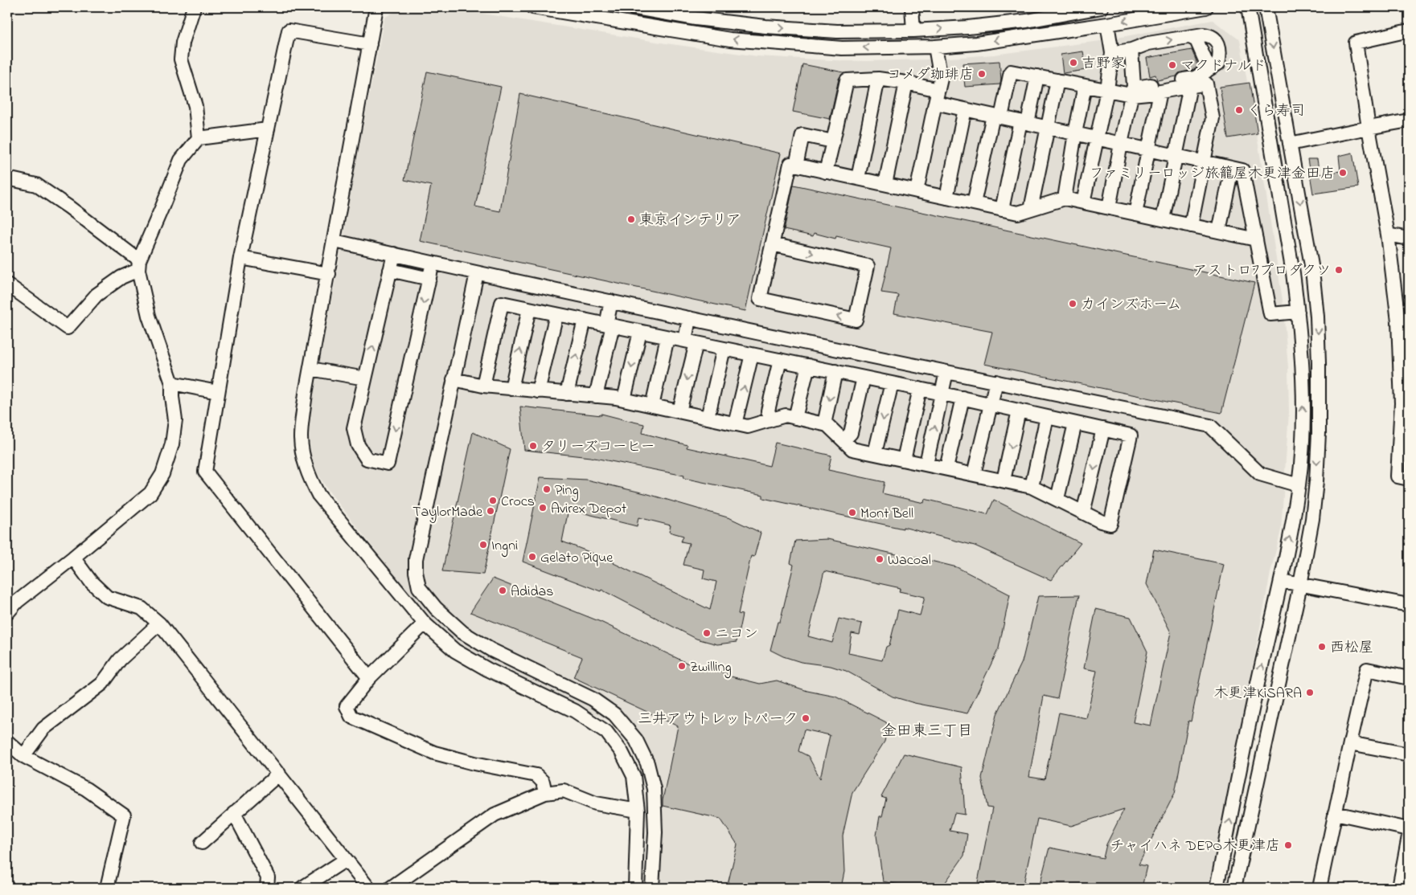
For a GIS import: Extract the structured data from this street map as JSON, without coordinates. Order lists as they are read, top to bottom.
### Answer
{
  "districts": ["金田東三丁目"],
  "places": [
    "吉野家",
    "マクドナルド",
    "コメダ珈琲店",
    "くら寿司",
    "ファミリーロッジ旅籠屋木更津金田店",
    "東京インテリア",
    "アストロﾌプロダクツ",
    "カインズホーム",
    "タリーズコーヒー",
    "Ping",
    "Crocs",
    "Avirex Depot",
    "TaylorMade",
    "Mont Bell",
    "Ingni",
    "Gelato Pique",
    "Wacoal",
    "Adidas",
    "ニコン",
    "西松屋",
    "Zwilling",
    "木更津KiSARA",
    "三井アウトレットパーク",
    "チャイハネ DEPO木更津店"
  ]
}
